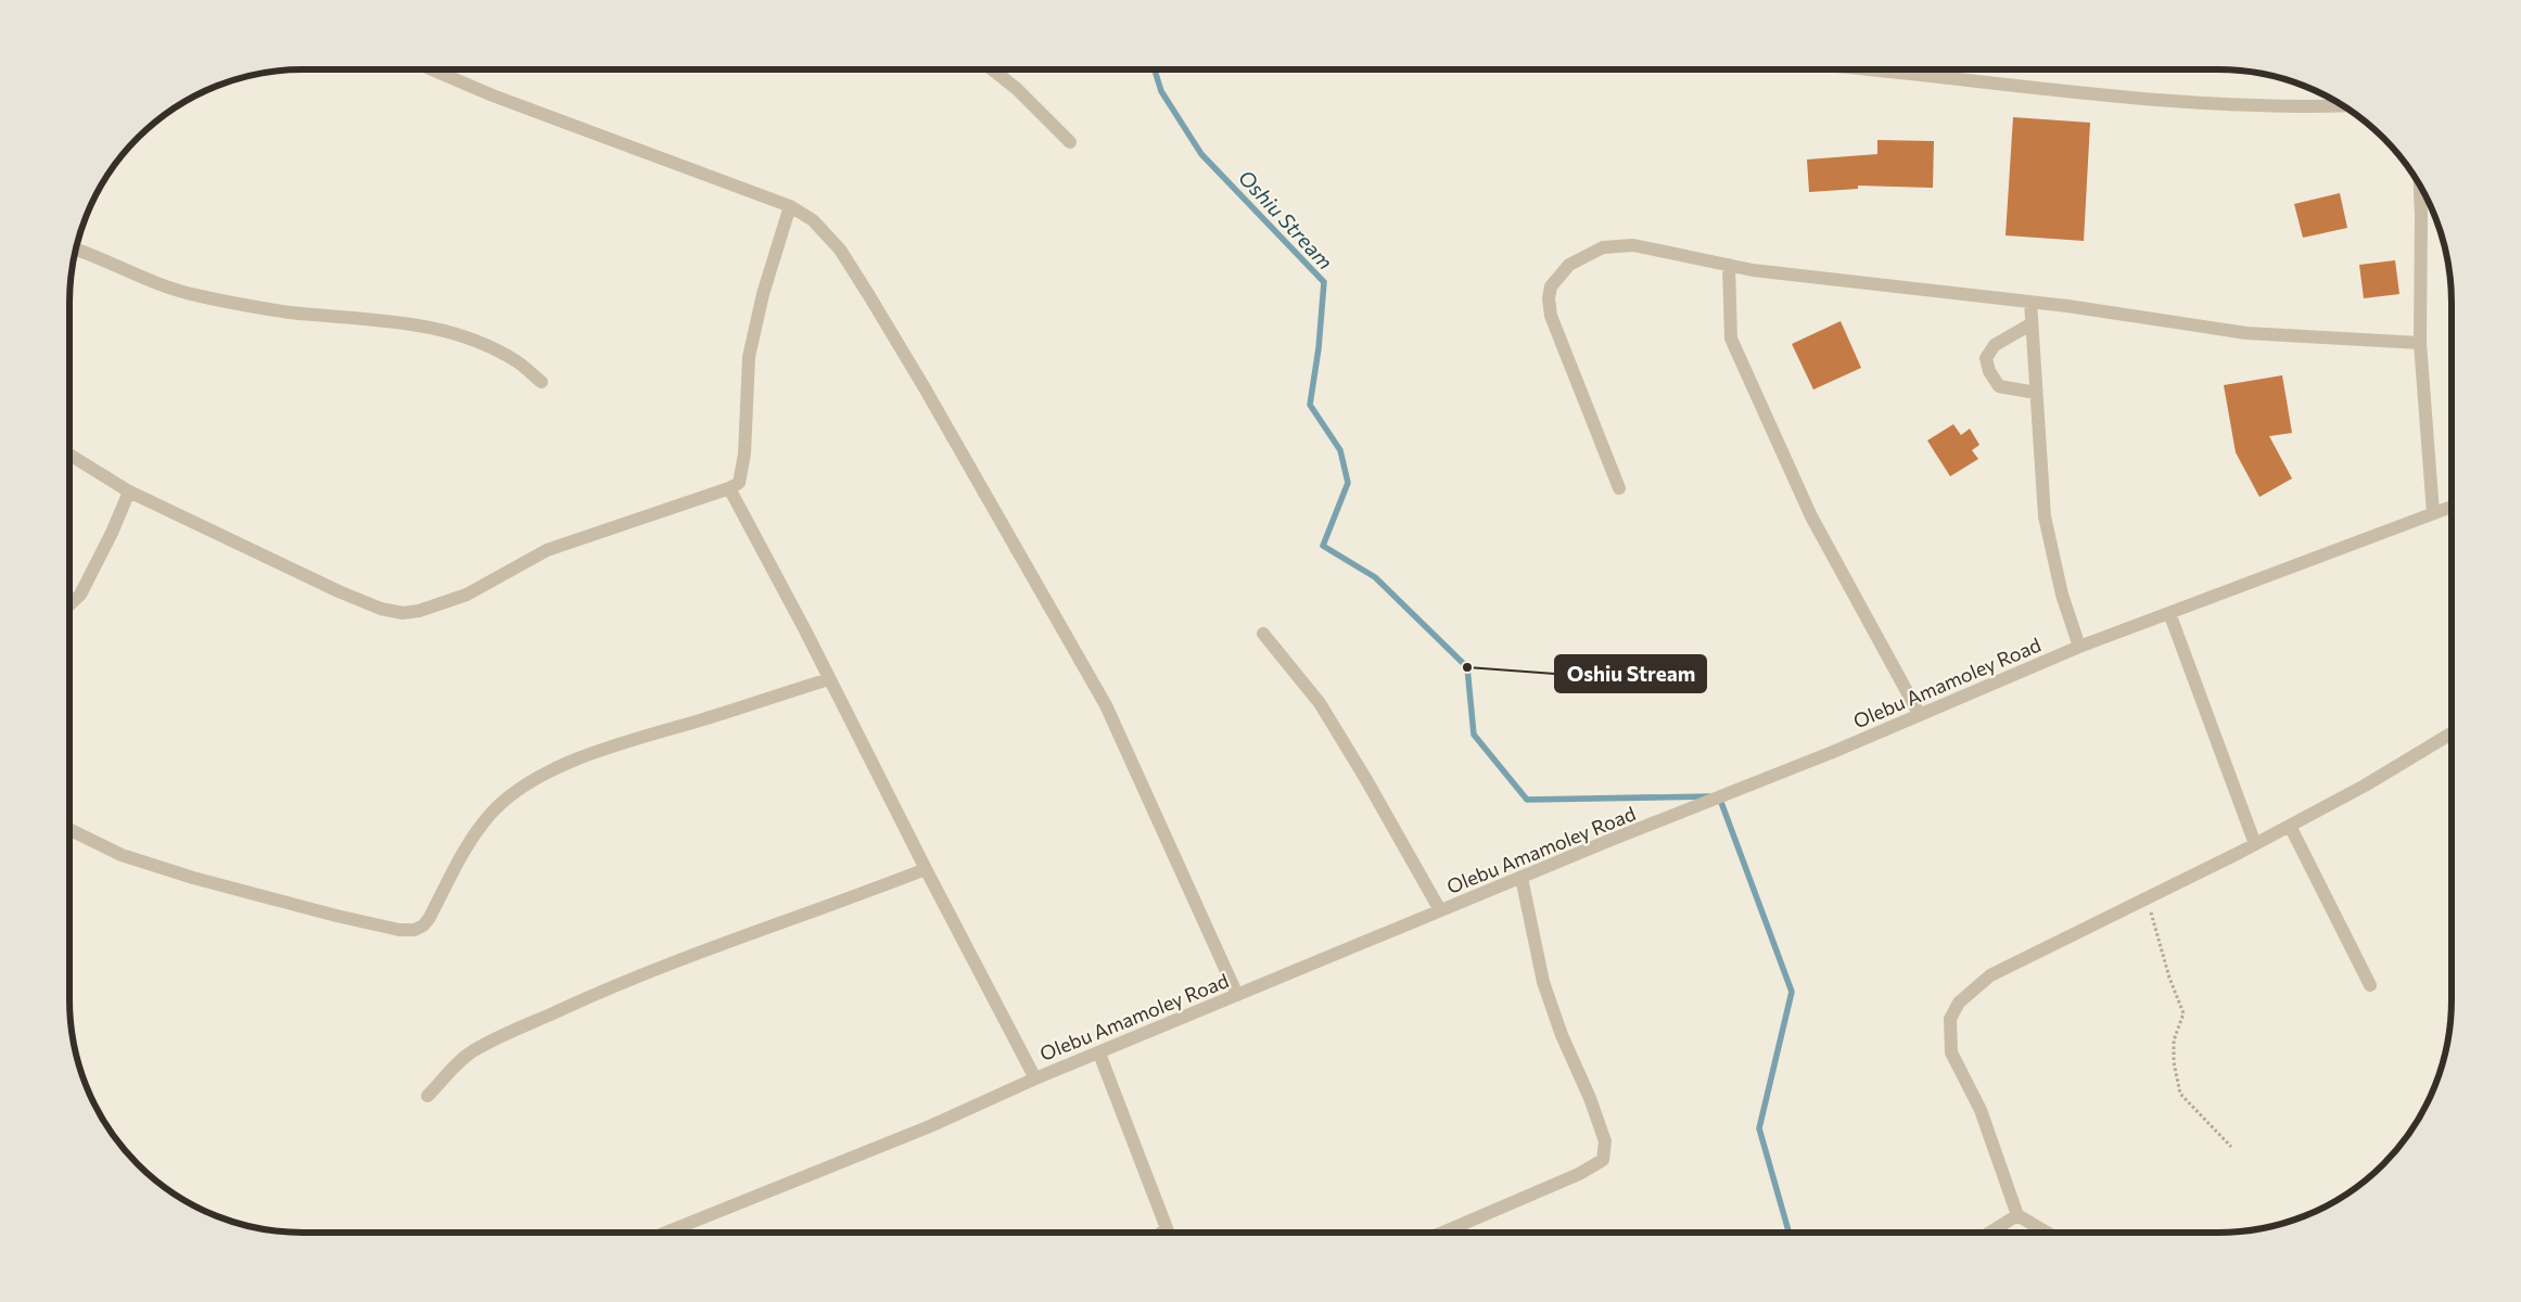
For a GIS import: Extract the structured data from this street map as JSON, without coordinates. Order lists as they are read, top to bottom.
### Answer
{
  "streets": {
    "street": ["Olebu Amamoley Road"]
  },
  "water": ["Oshiu Stream"],
  "places": ["Oshiu Stream"]
}
